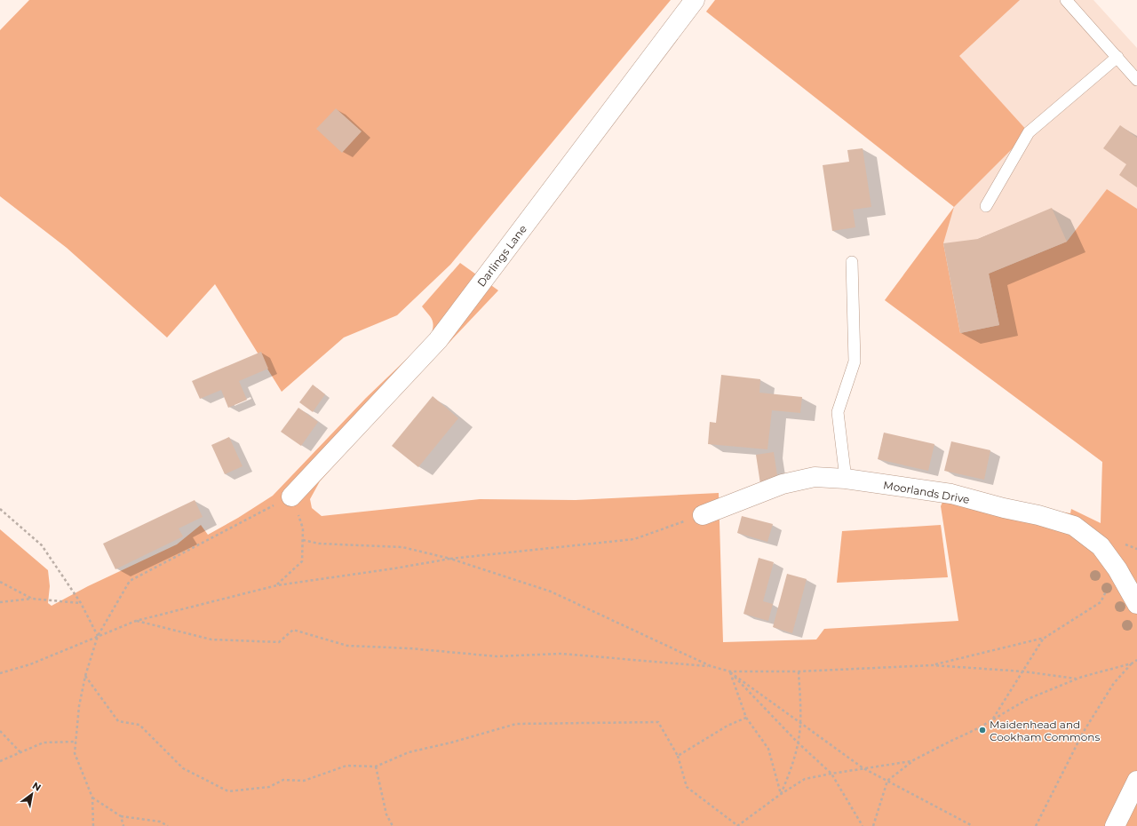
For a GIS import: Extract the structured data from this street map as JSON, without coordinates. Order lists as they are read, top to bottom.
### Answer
{
  "streets": {
    "street": ["Darlings Lane", "Moorlands Drive"]
  },
  "places": ["Maidenhead and Cookham Commons"],
  "north": "top right"
}
